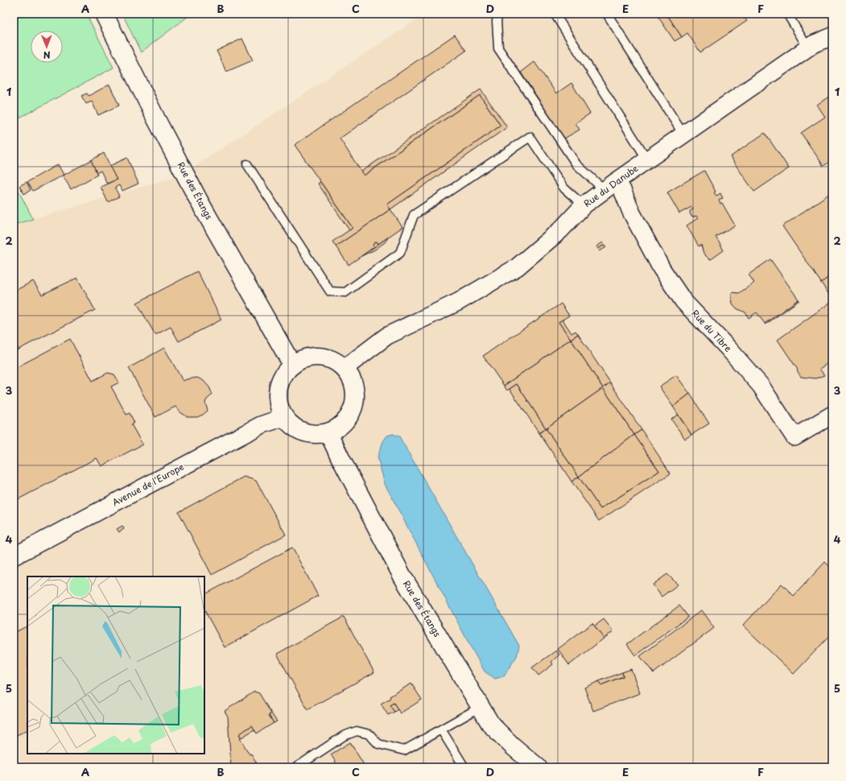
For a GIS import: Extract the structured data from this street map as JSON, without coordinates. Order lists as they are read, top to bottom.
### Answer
{
  "streets": {
    "main road": ["Rue des Étangs"],
    "street": ["Rue du Danube", "Rue du Tibre", "Avenue de l'Europe"]
  },
  "crossings": [
    ["Rue du Danube", "Rue des Étangs"],
    ["Rue du Danube", "Rue du Tibre"],
    ["Rue du Danube", "Avenue de l'Europe"],
    ["Rue des Étangs", "Avenue de l'Europe"]
  ],
  "north": "bottom",
  "grid": {
    "columns": [
      "A",
      "B",
      "C",
      "D",
      "E",
      "F"
    ],
    "rows": [
      "1",
      "2",
      "3",
      "4",
      "5"
    ]
  }
}
